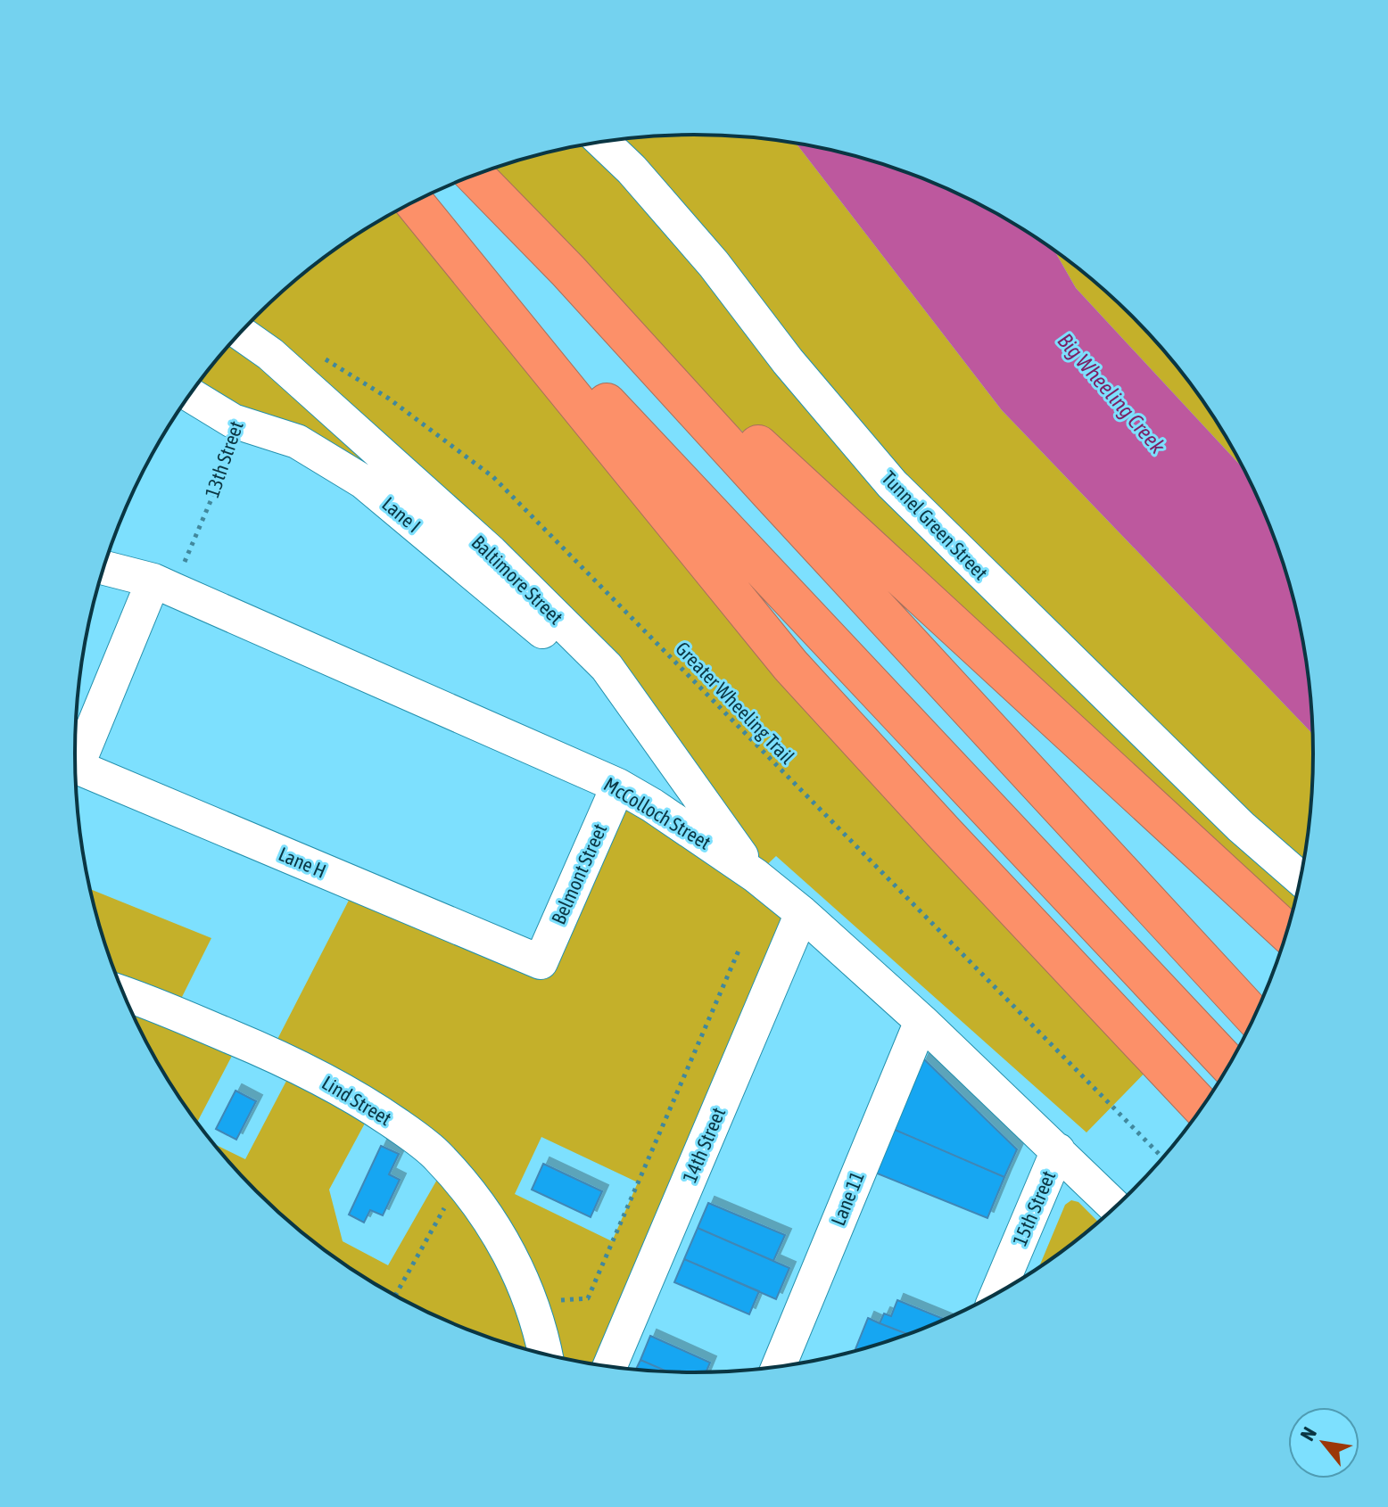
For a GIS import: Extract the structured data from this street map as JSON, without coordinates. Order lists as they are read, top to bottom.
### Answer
{
  "streets": {
    "street": [
      "Lane I",
      "Tunnel Green Street",
      "Baltimore Street",
      "McColloch Street",
      "Lane H",
      "Belmont Street",
      "Lind Street",
      "14th Street",
      "Lane 11",
      "15th Street"
    ],
    "path": ["13th Street", "Greater Wheeling Trail"]
  },
  "crossings": [
    ["13th Street", "Lane I"],
    ["13th Street", "McColloch Street"],
    ["Lane I", "Baltimore Street"],
    ["Baltimore Street", "McColloch Street"],
    ["McColloch Street", "Belmont Street"],
    ["McColloch Street", "14th Street"],
    ["McColloch Street", "Lane 11"],
    ["McColloch Street", "15th Street"],
    ["Lane H", "Belmont Street"]
  ],
  "water": ["Big Wheeling Creek"],
  "north": "top left"
}
